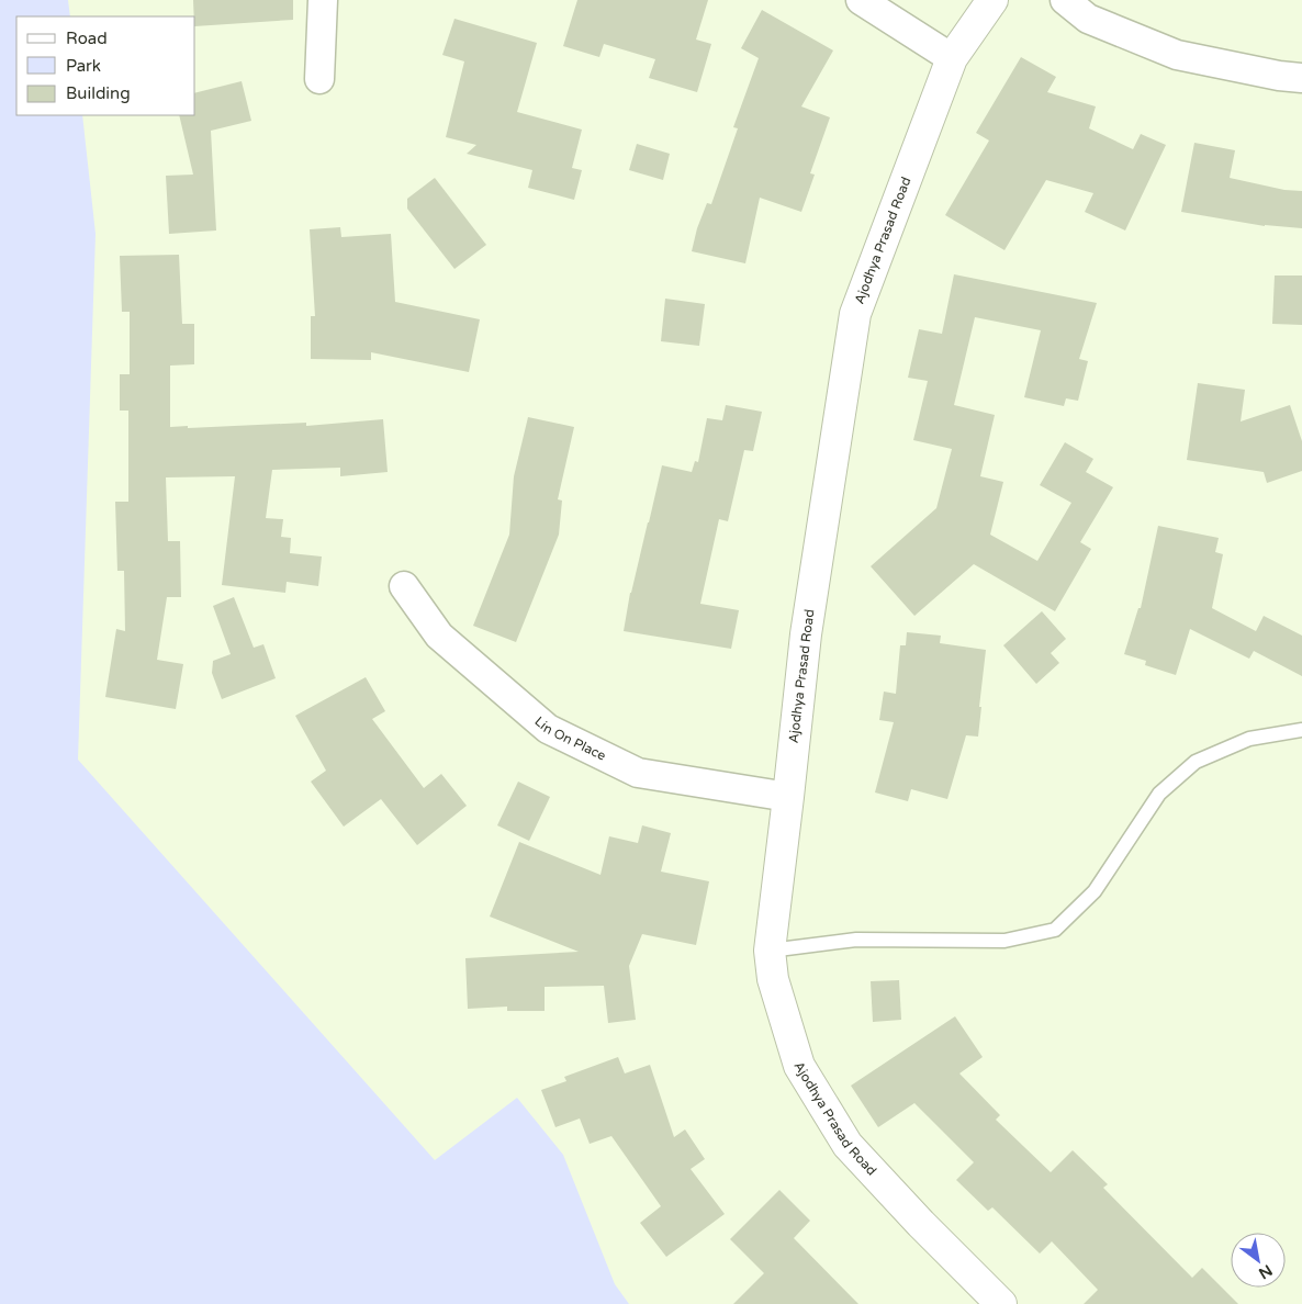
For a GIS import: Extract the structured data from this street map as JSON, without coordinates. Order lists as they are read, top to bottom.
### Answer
{
  "streets": {
    "street": ["Ajodhya Prasad Road", "Lin On Place"]
  },
  "crossings": [
    ["Ajodhya Prasad Road", "Lin On Place"]
  ],
  "legend": ["Road", "Park", "Building"],
  "north": "bottom right"
}
